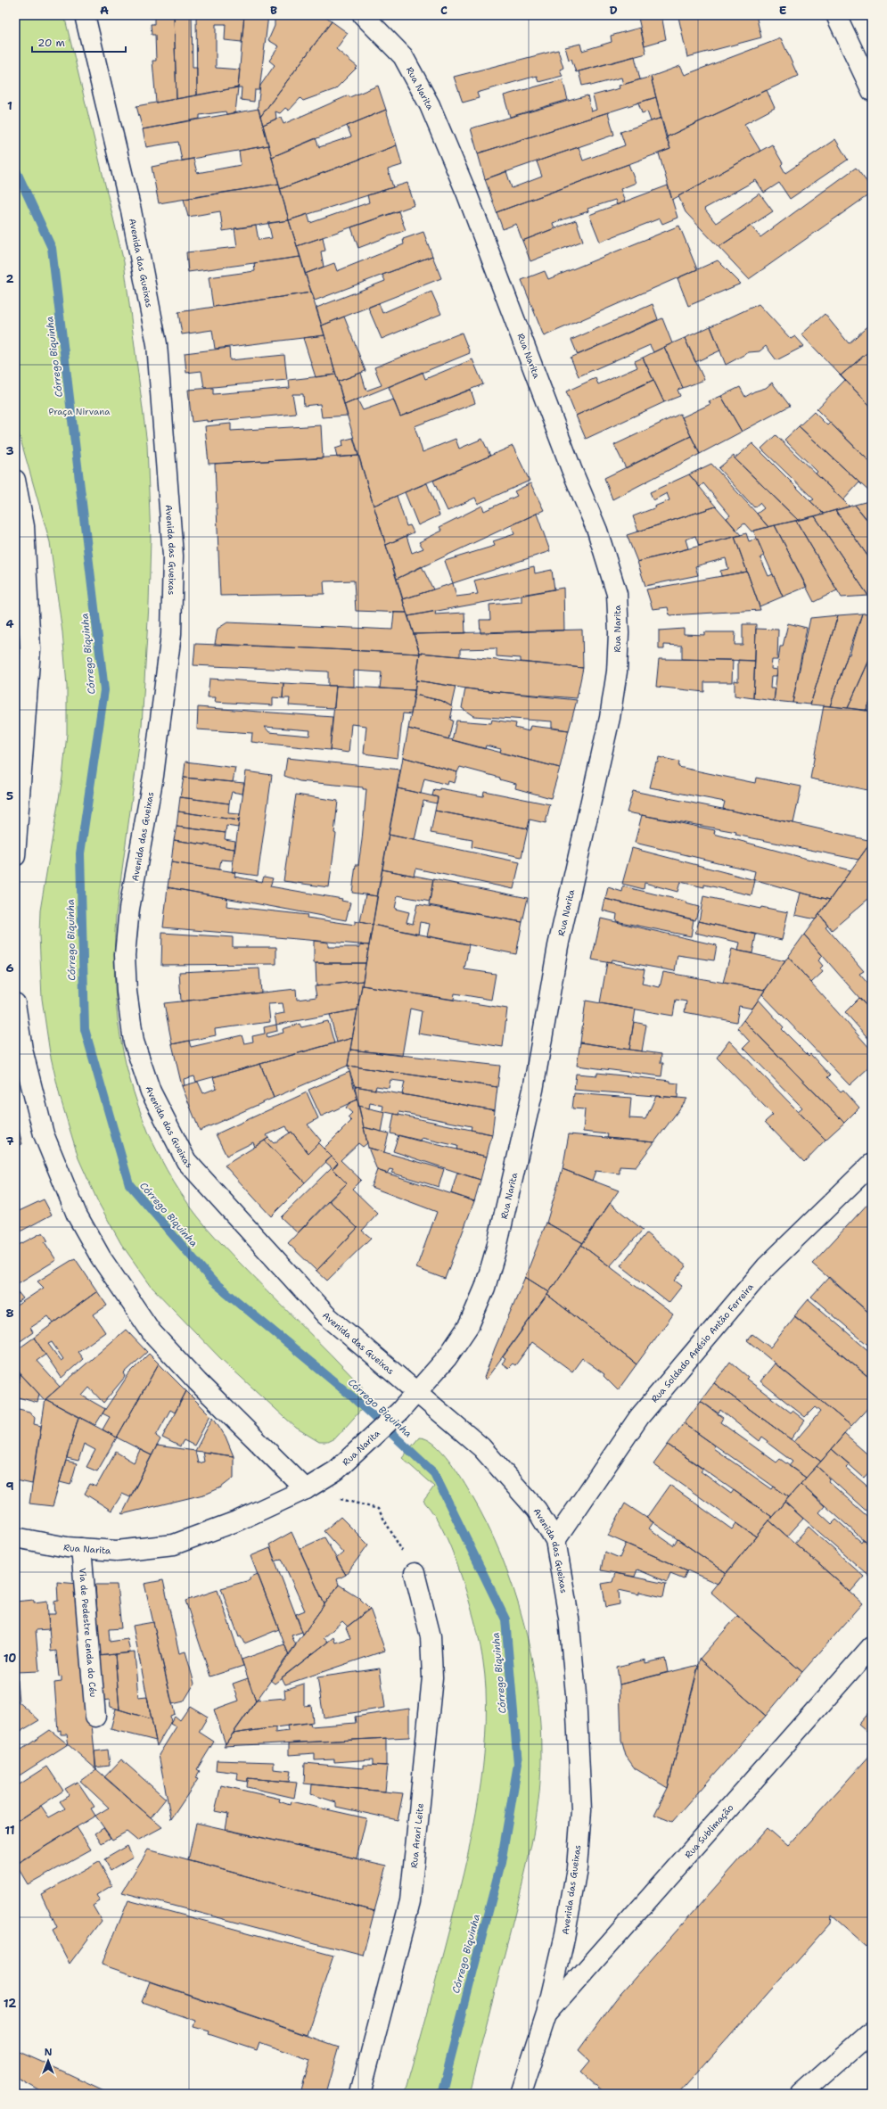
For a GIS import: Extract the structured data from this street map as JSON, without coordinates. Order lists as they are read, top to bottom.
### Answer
{
  "streets": {
    "street": [
      "Rua Narita",
      "Avenida das Gueixas",
      "Rua Soldado Anésio Antão Ferreira",
      "Via de Pedestre Lenda do Céu",
      "Rua Sublimação",
      "Rua Arari Leite"
    ]
  },
  "crossings": [
    ["Rua Narita", "Avenida das Gueixas"],
    ["Rua Narita", "Via de Pedestre Lenda do Céu"],
    ["Avenida das Gueixas", "Rua Soldado Anésio Antão Ferreira"],
    ["Avenida das Gueixas", "Rua Sublimação"]
  ],
  "water": ["Córrego Biquinha"],
  "parks": ["Praça Nirvana"],
  "scale_bar": "20 m",
  "north": "top",
  "grid": {
    "columns": [
      "A",
      "B",
      "C",
      "D",
      "E"
    ],
    "rows": [
      "1",
      "2",
      "3",
      "4",
      "5",
      "6",
      "7",
      "8",
      "9",
      "10",
      "11",
      "12"
    ]
  }
}
